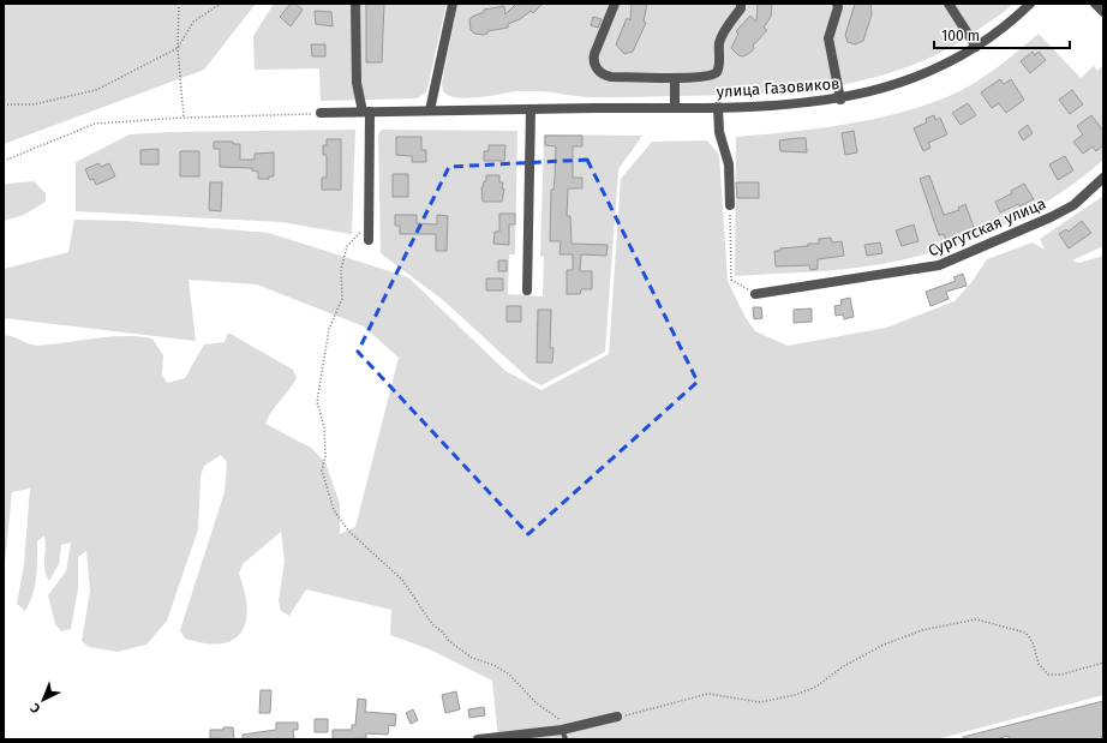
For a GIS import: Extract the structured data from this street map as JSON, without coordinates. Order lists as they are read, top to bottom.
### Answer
{
  "streets": {
    "street": ["улица Газовиков", "Сургутская улица"]
  },
  "scale_bar": "100 m",
  "north": "bottom left"
}
